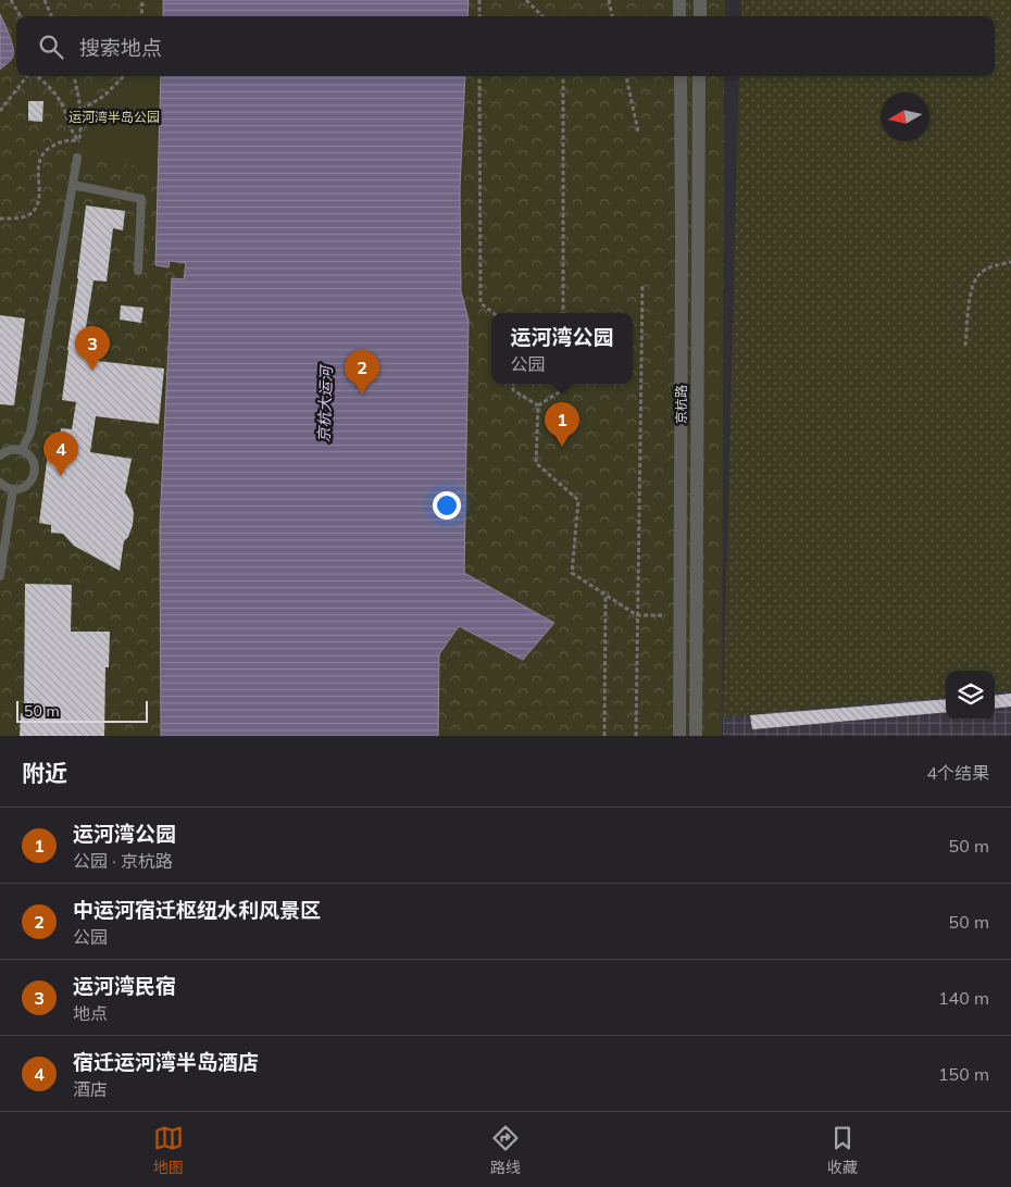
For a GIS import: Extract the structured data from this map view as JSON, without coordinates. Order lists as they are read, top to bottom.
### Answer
{
  "streets": {
    "street": ["京杭路"]
  },
  "water": ["京杭大运河"],
  "parks": ["运河湾半岛公园"],
  "scale_bar": "50 m",
  "north": "left",
  "page": {
    "search": "搜索地点",
    "popup": ["运河湾公园", "公园"],
    "pins": [
      "3",
      "2",
      "1",
      "4"
    ],
    "scale": "50 m",
    "heading": ["附近", "4个结果"],
    "list": [
      {
        "mark": "1",
        "name": "运河湾公园",
        "note": "公园 · 京杭路",
        "value": "50 m"
      },
      {
        "mark": "2",
        "name": "中运河宿迁枢纽水利风景区",
        "note": "公园",
        "value": "50 m"
      },
      {
        "mark": "3",
        "name": "运河湾民宿",
        "note": "地点",
        "value": "140 m"
      },
      {
        "mark": "4",
        "name": "宿迁运河湾半岛酒店",
        "note": "酒店",
        "value": "150 m"
      }
    ],
    "nav": ["地图", "路线", "收藏"]
  }
}
